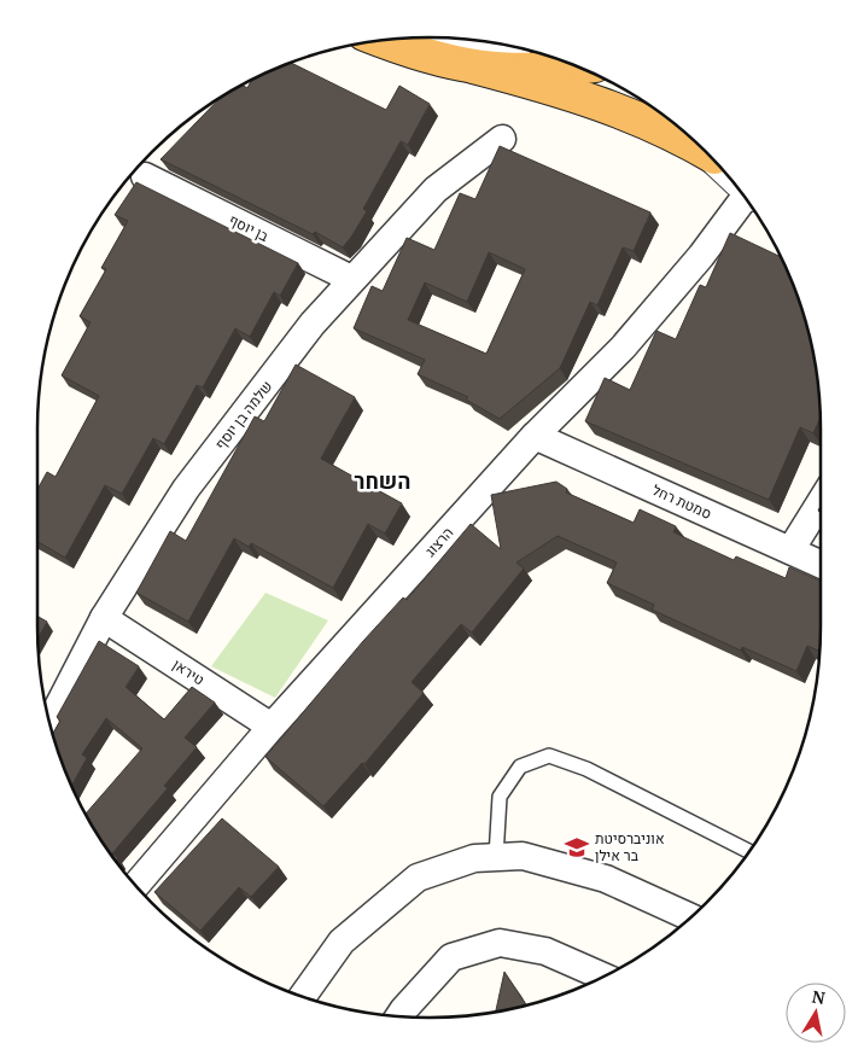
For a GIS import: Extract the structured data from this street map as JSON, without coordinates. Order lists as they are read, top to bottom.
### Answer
{
  "streets": {
    "street": [
      "בן יוסף",
      "שלמה בן יוסף",
      "סמטת רחל",
      "הרצוג",
      "טיראן"
    ]
  },
  "crossings": [
    ["בן יוסף", "שלמה בן יוסף"],
    ["שלמה בן יוסף", "טיראן"],
    ["סמטת רחל", "הרצוג"],
    ["הרצוג", "טיראן"]
  ],
  "districts": ["השחר"],
  "places": {
    "school or university": ["אוניברסיטת בר אילן"]
  },
  "north": "top"
}
